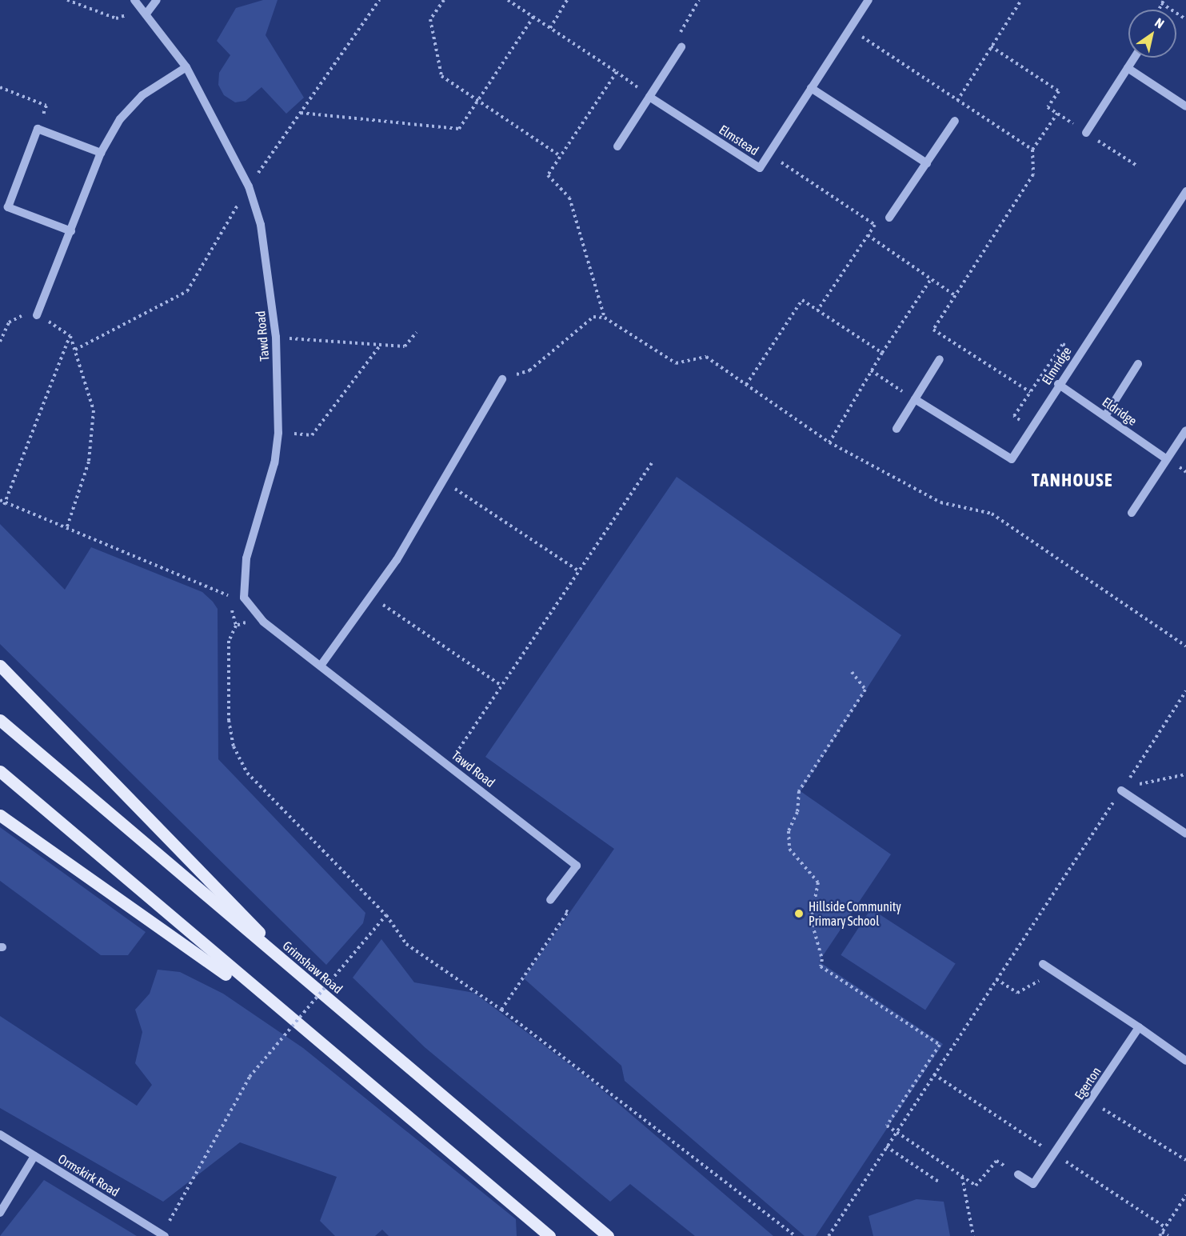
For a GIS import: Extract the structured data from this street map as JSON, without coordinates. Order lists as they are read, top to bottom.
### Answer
{
  "streets": {
    "main road": ["Grimshaw Road"],
    "street": [
      "Elmstead",
      "Tawd Road",
      "Elmridge",
      "Eldridge",
      "Egerton",
      "Ormskirk Road"
    ]
  },
  "crossings": [
    ["Elmridge", "Eldridge"]
  ],
  "districts": ["TANHOUSE"],
  "places": ["Hillside Community Primary School"],
  "north": "top right"
}
